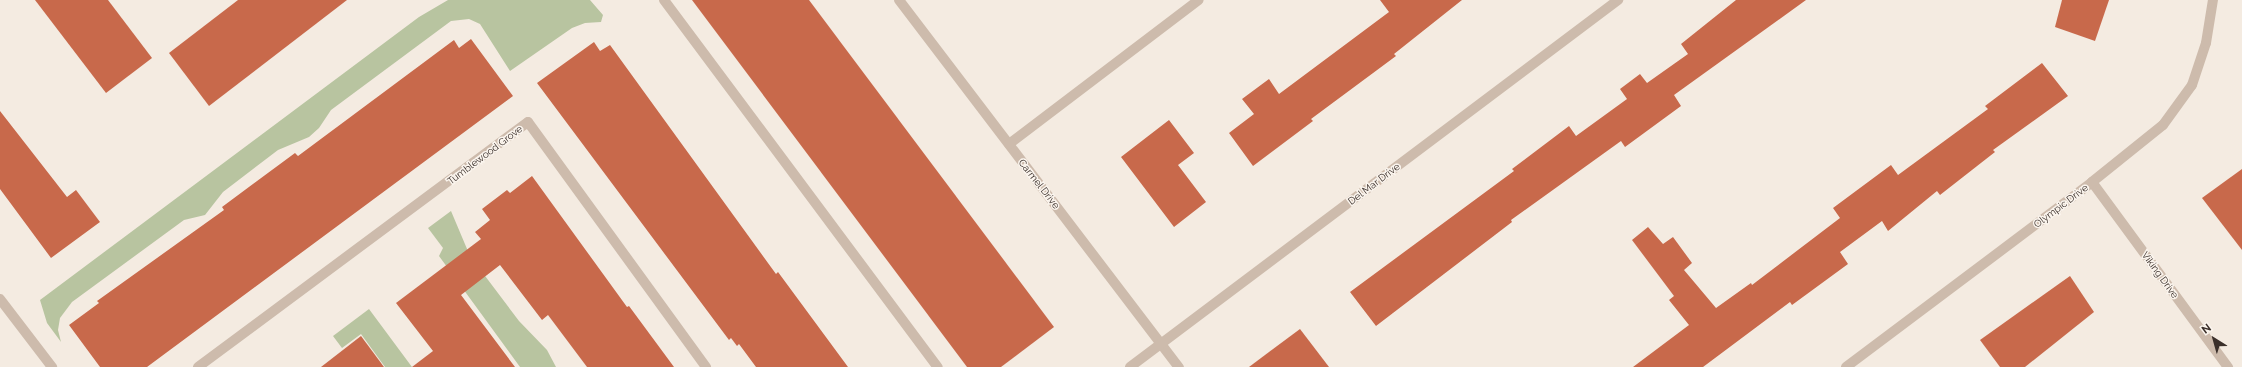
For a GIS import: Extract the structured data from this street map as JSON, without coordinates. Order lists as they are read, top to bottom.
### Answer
{
  "streets": {
    "street": [
      "Tumblewood Grove",
      "Carmel Drive",
      "Del Mar Drive",
      "Olympic Drive",
      "Viking Drive"
    ]
  },
  "crossings": [
    ["Carmel Drive", "Del Mar Drive"],
    ["Olympic Drive", "Viking Drive"]
  ],
  "north": "top left"
}
